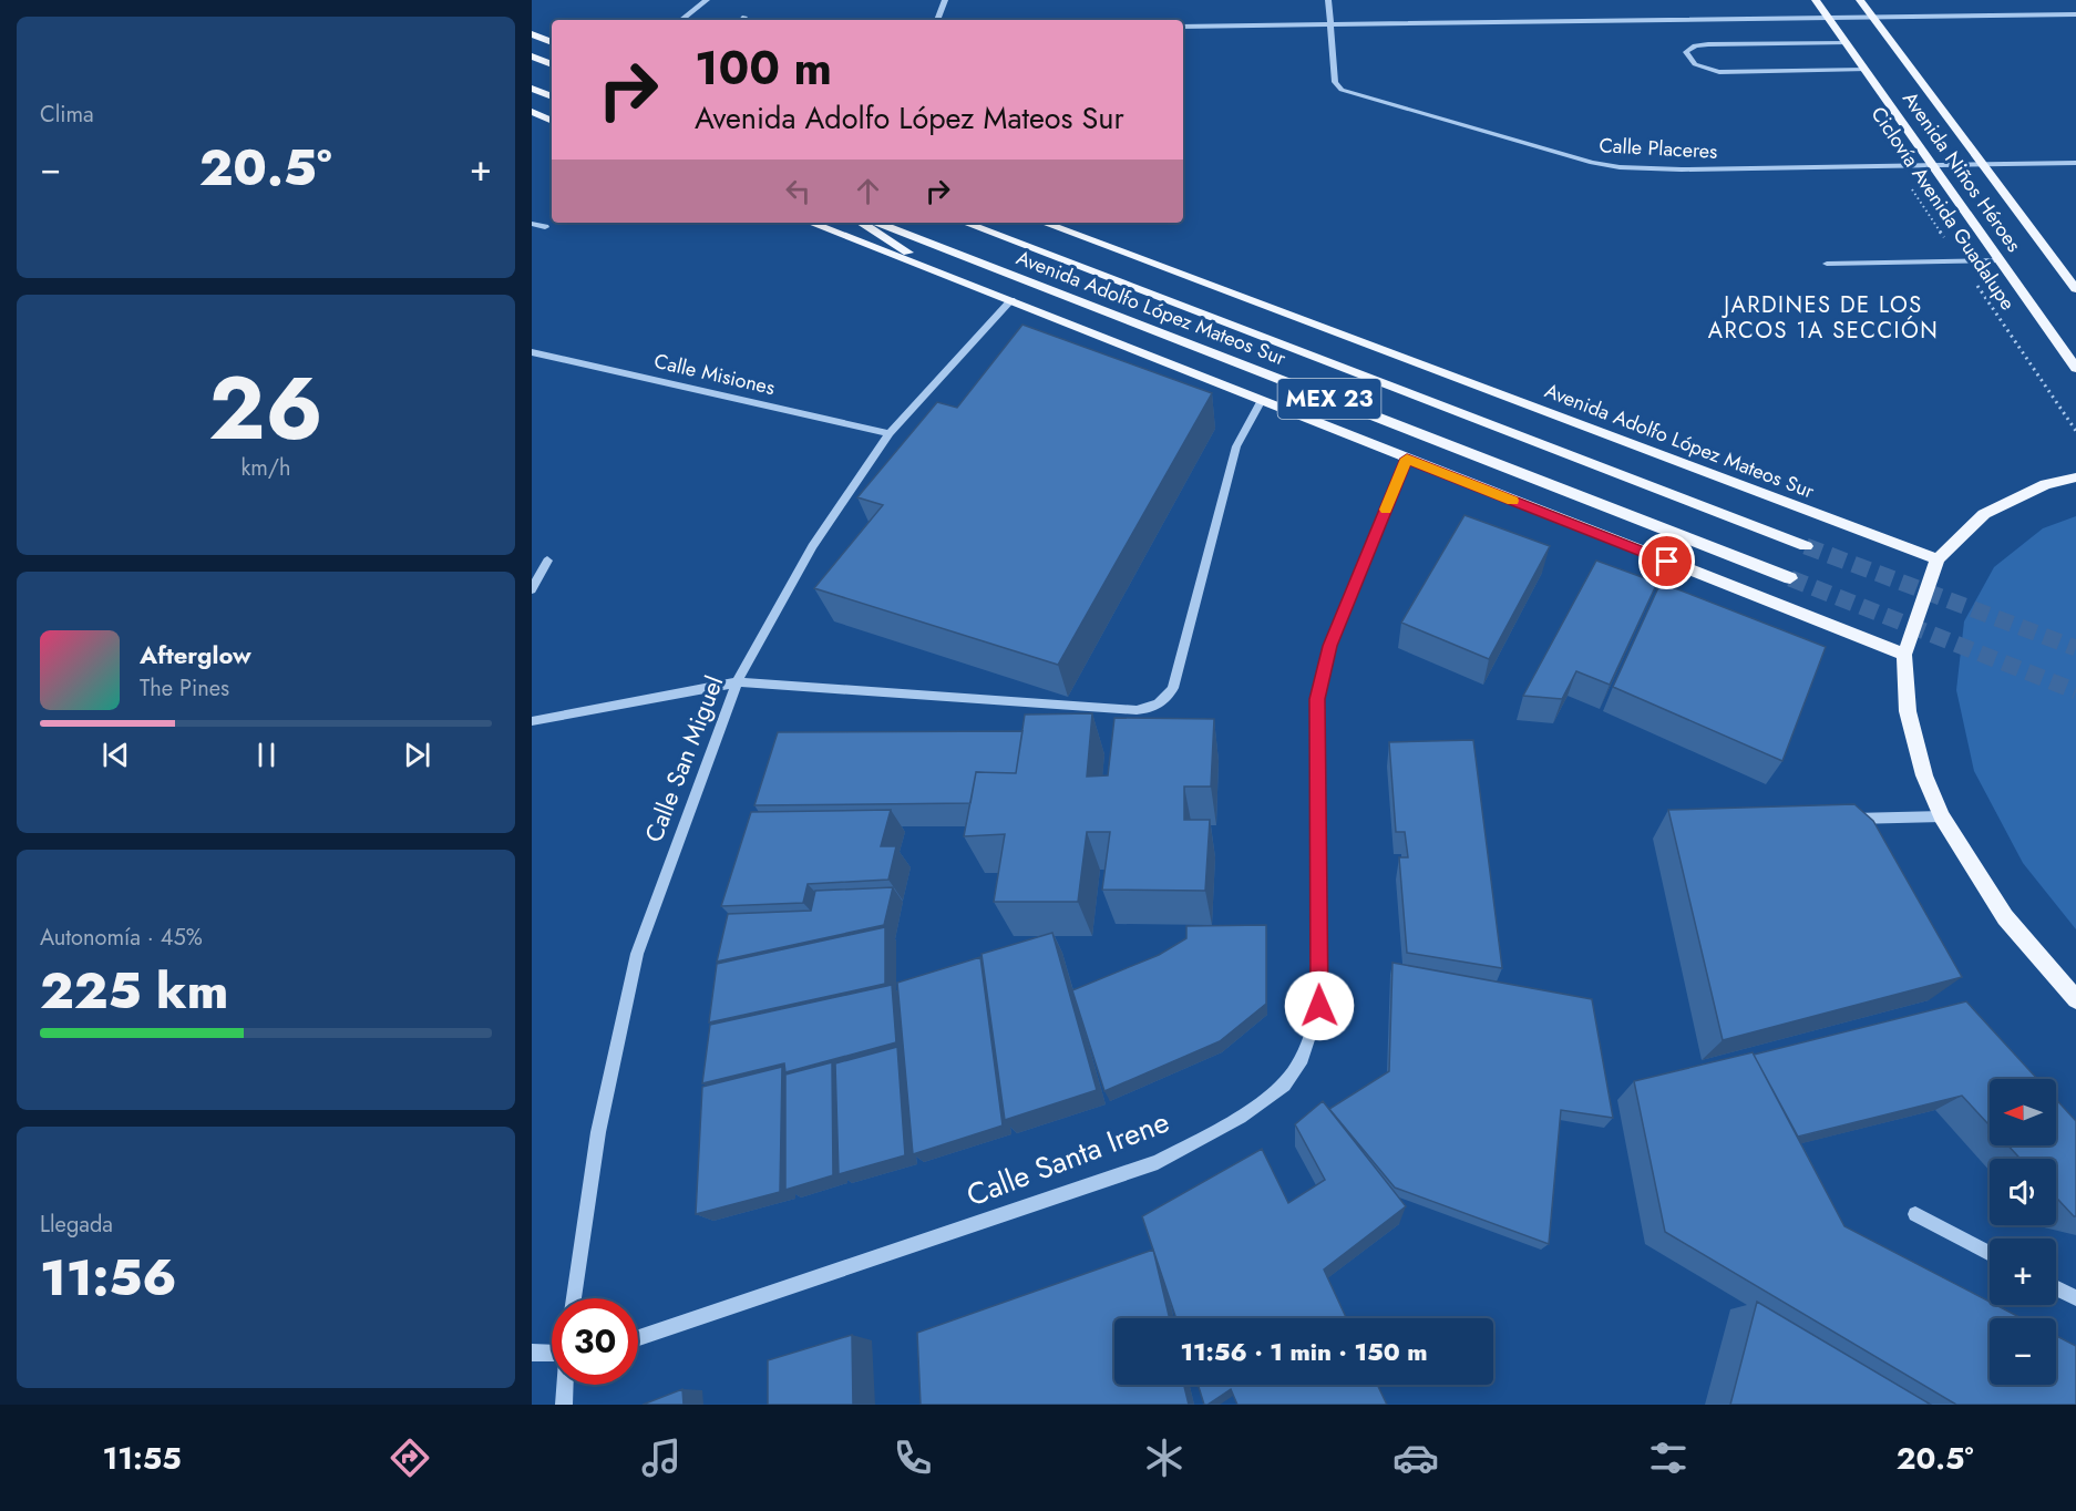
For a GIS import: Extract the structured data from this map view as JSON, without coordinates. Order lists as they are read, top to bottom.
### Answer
{
  "streets": {
    "main road": ["Avenida Niños Héroes", "Avenida Adolfo López Mateos Sur", "MEX 23"],
    "street": [
      "Calle Placeres",
      "Calle Misiones",
      "Calle San Miguel",
      "Calle Santa Irene"
    ],
    "path": ["Ciclovía Avenida Guadalupe"]
  },
  "crossings": [
    ["Calle Placeres", "Avenida Niños Héroes"],
    ["Calle Placeres", "Ciclovía Avenida Guadalupe"],
    ["Avenida Adolfo López Mateos Sur", "Calle San Miguel"],
    ["Avenida Adolfo López Mateos Sur", "Calle Santa Irene"],
    ["Calle Misiones", "Calle San Miguel"]
  ],
  "districts": ["JARDINES DE LOS ARCOS 1A SECCIÓN"],
  "north": "left",
  "page": {
    "tile": [
      "Clima",
      ["26", "km/h"],
      ["Autonomía · 45%", "225 km"],
      ["Llegada", "11:56"]
    ],
    "turn": ["100 m", "Avenida Adolfo López Mateos Sur"],
    "heat": ["−", "20.5°", "+"],
    "song": ["Afterglow", "The Pines"],
    "map_buttons": ["+", "−"],
    "limit": "30",
    "trip": "11:56 · 1 min · 150 m",
    "tabs": ["11:55", "20.5°"]
  }
}
